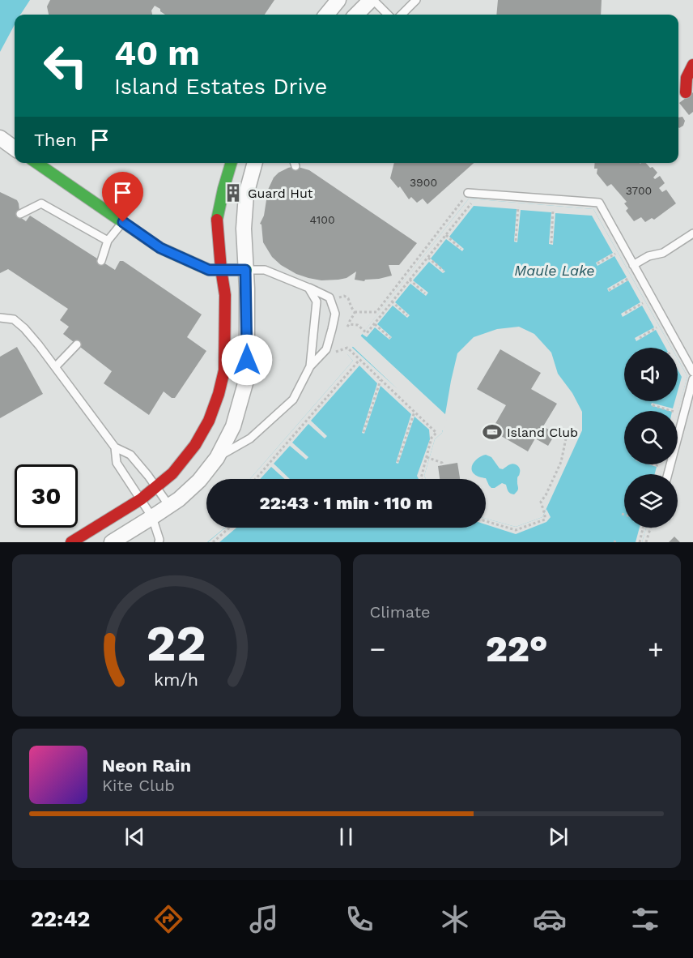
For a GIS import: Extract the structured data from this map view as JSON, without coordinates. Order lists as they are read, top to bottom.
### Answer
{
  "water": ["Maule Lake"],
  "places": {
    "building": ["Guard Hut"],
    "sports": ["Island Club"]
  },
  "house_numbers": ["3900", "3700", "4100"],
  "page": {
    "turn": ["40 m", "Island Estates Drive"],
    "then": "Then",
    "limit": "30",
    "trip": "22:43 · 1 min · 110 m",
    "tile": "Climate",
    "heat": ["−", "22°", "+"],
    "song": ["Neon Rain", "Kite Club"],
    "tabs": "22:42",
    "gauge": ["22", "km/h"]
  }
}
